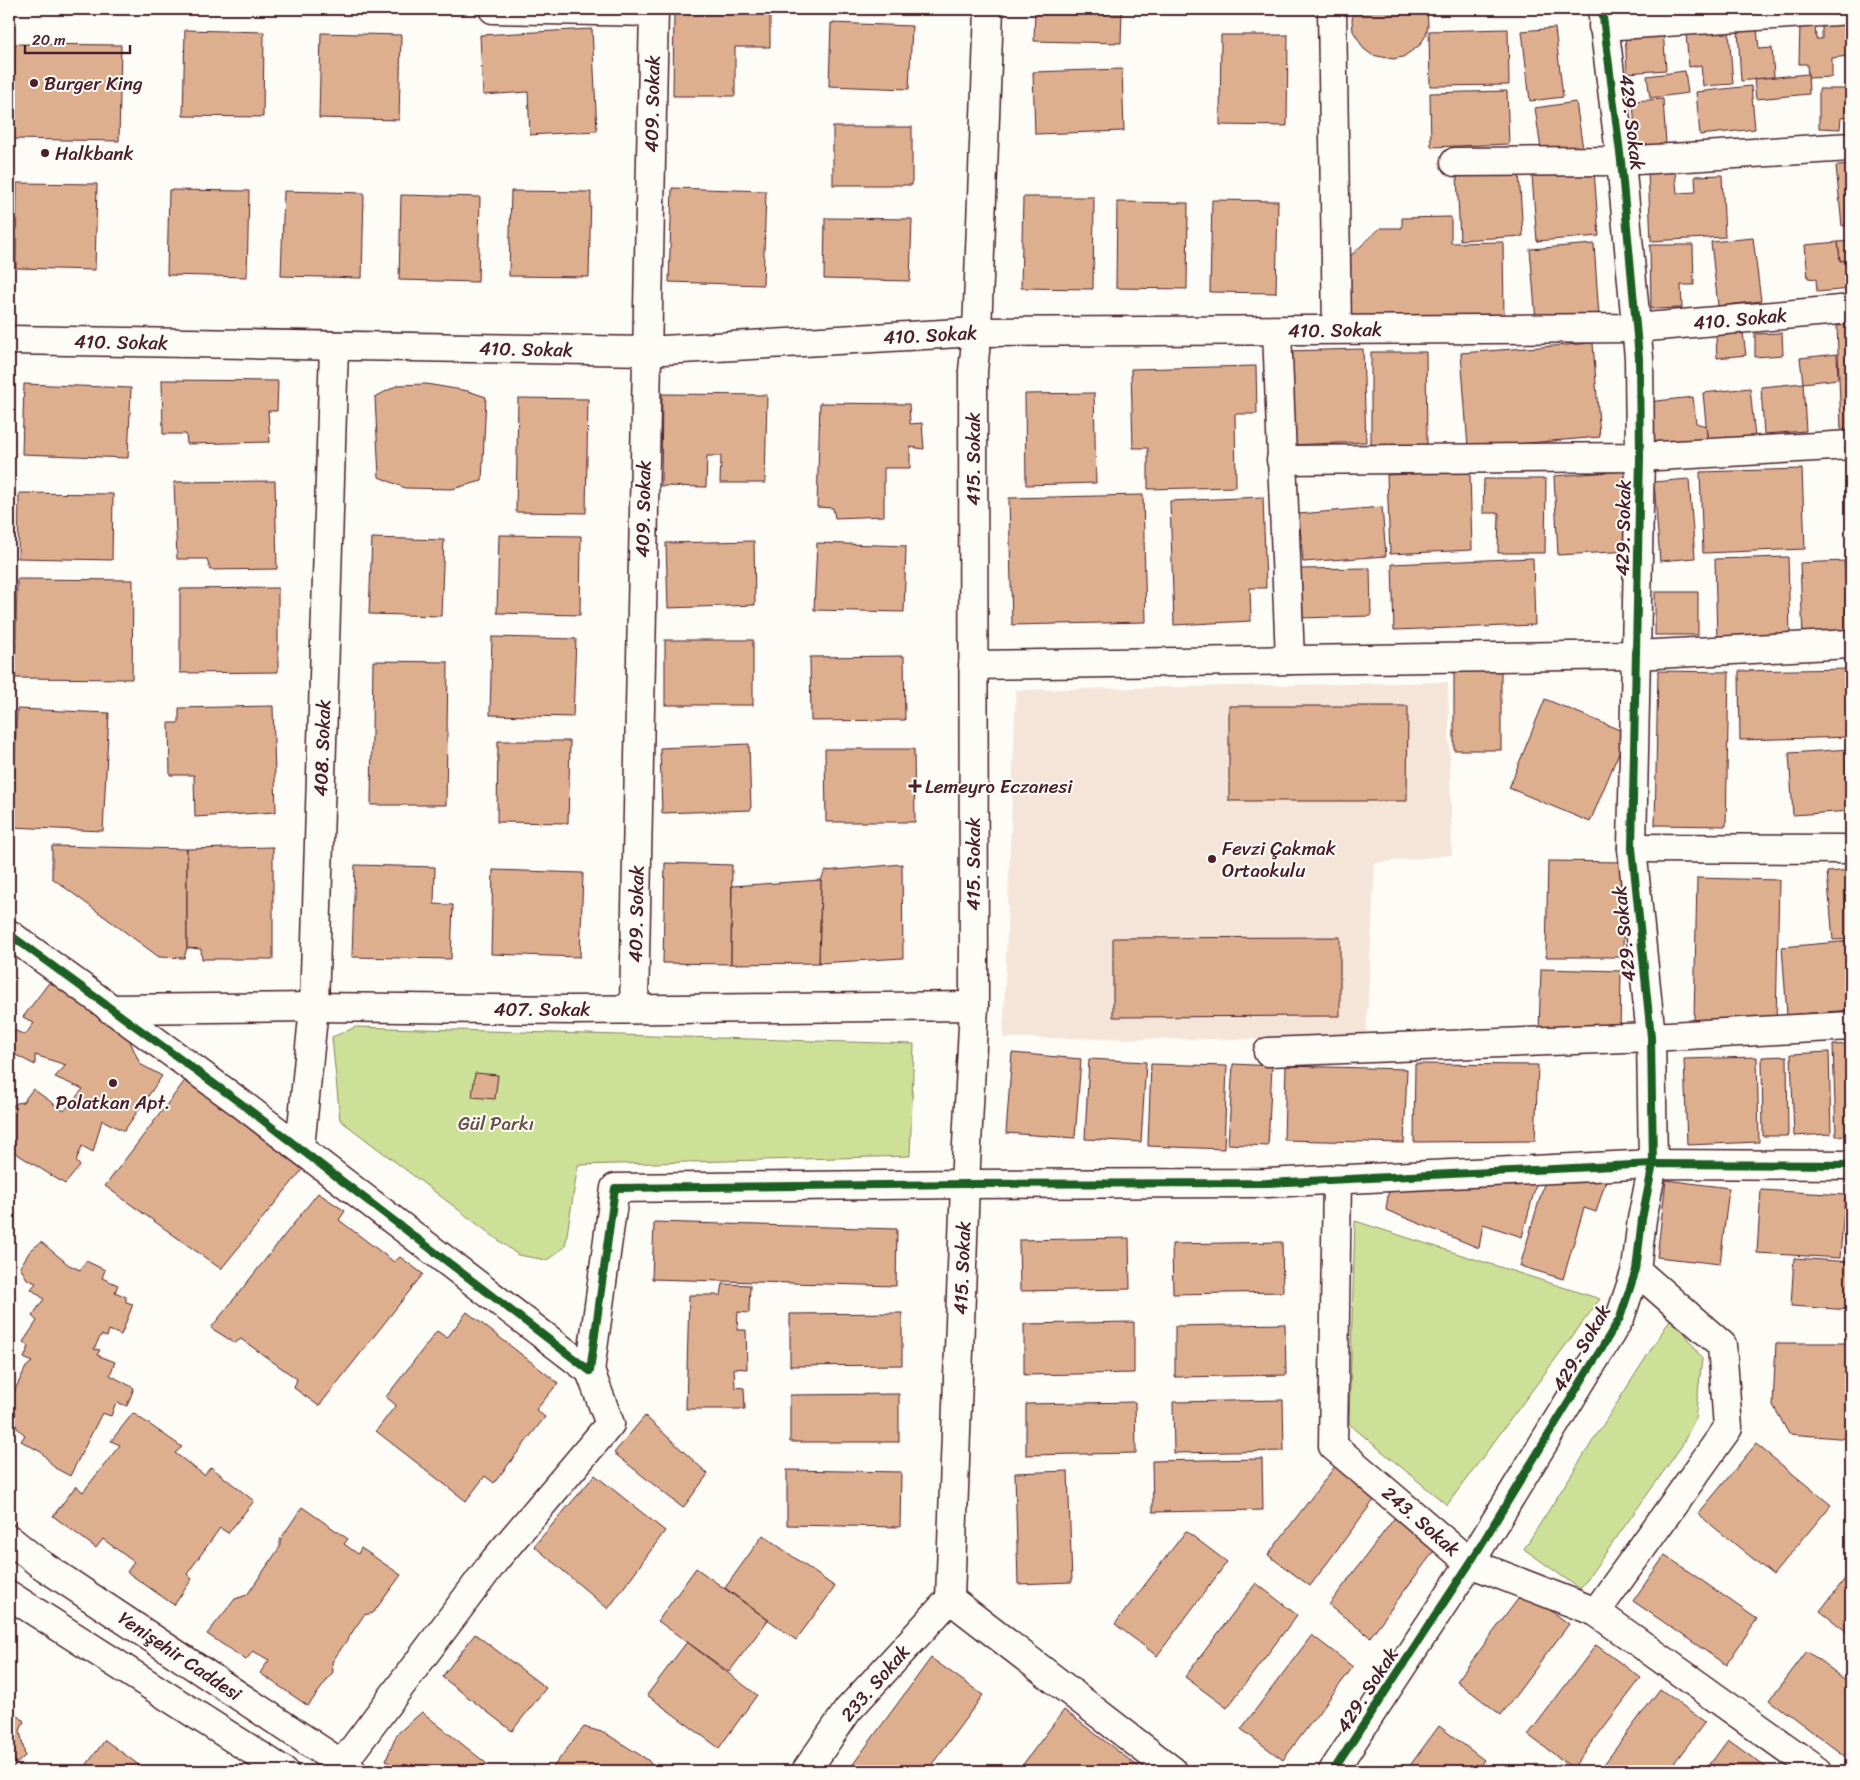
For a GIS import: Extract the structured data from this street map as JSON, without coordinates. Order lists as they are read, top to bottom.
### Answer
{
  "streets": {
    "street": [
      "409. Sokak",
      "429. Sokak",
      "410. Sokak",
      "415. Sokak",
      "408. Sokak",
      "407. Sokak",
      "243. Sokak",
      "Yenişehir Caddesi",
      "233. Sokak"
    ]
  },
  "crossings": [
    ["409. Sokak", "410. Sokak"],
    ["409. Sokak", "407. Sokak"],
    ["429. Sokak", "410. Sokak"],
    ["429. Sokak", "243. Sokak"],
    ["410. Sokak", "415. Sokak"],
    ["410. Sokak", "408. Sokak"],
    ["415. Sokak", "407. Sokak"],
    ["415. Sokak", "233. Sokak"],
    ["408. Sokak", "407. Sokak"]
  ],
  "parks": ["Gül Parkı"],
  "places": {
    "other": [
      "Burger King",
      "Halkbank",
      "Fevzi Çakmak Ortaokulu",
      "Polatkan Apt."
    ],
    "health": ["Lemeyro Eczanesi"]
  },
  "scale_bar": "20 m"
}
